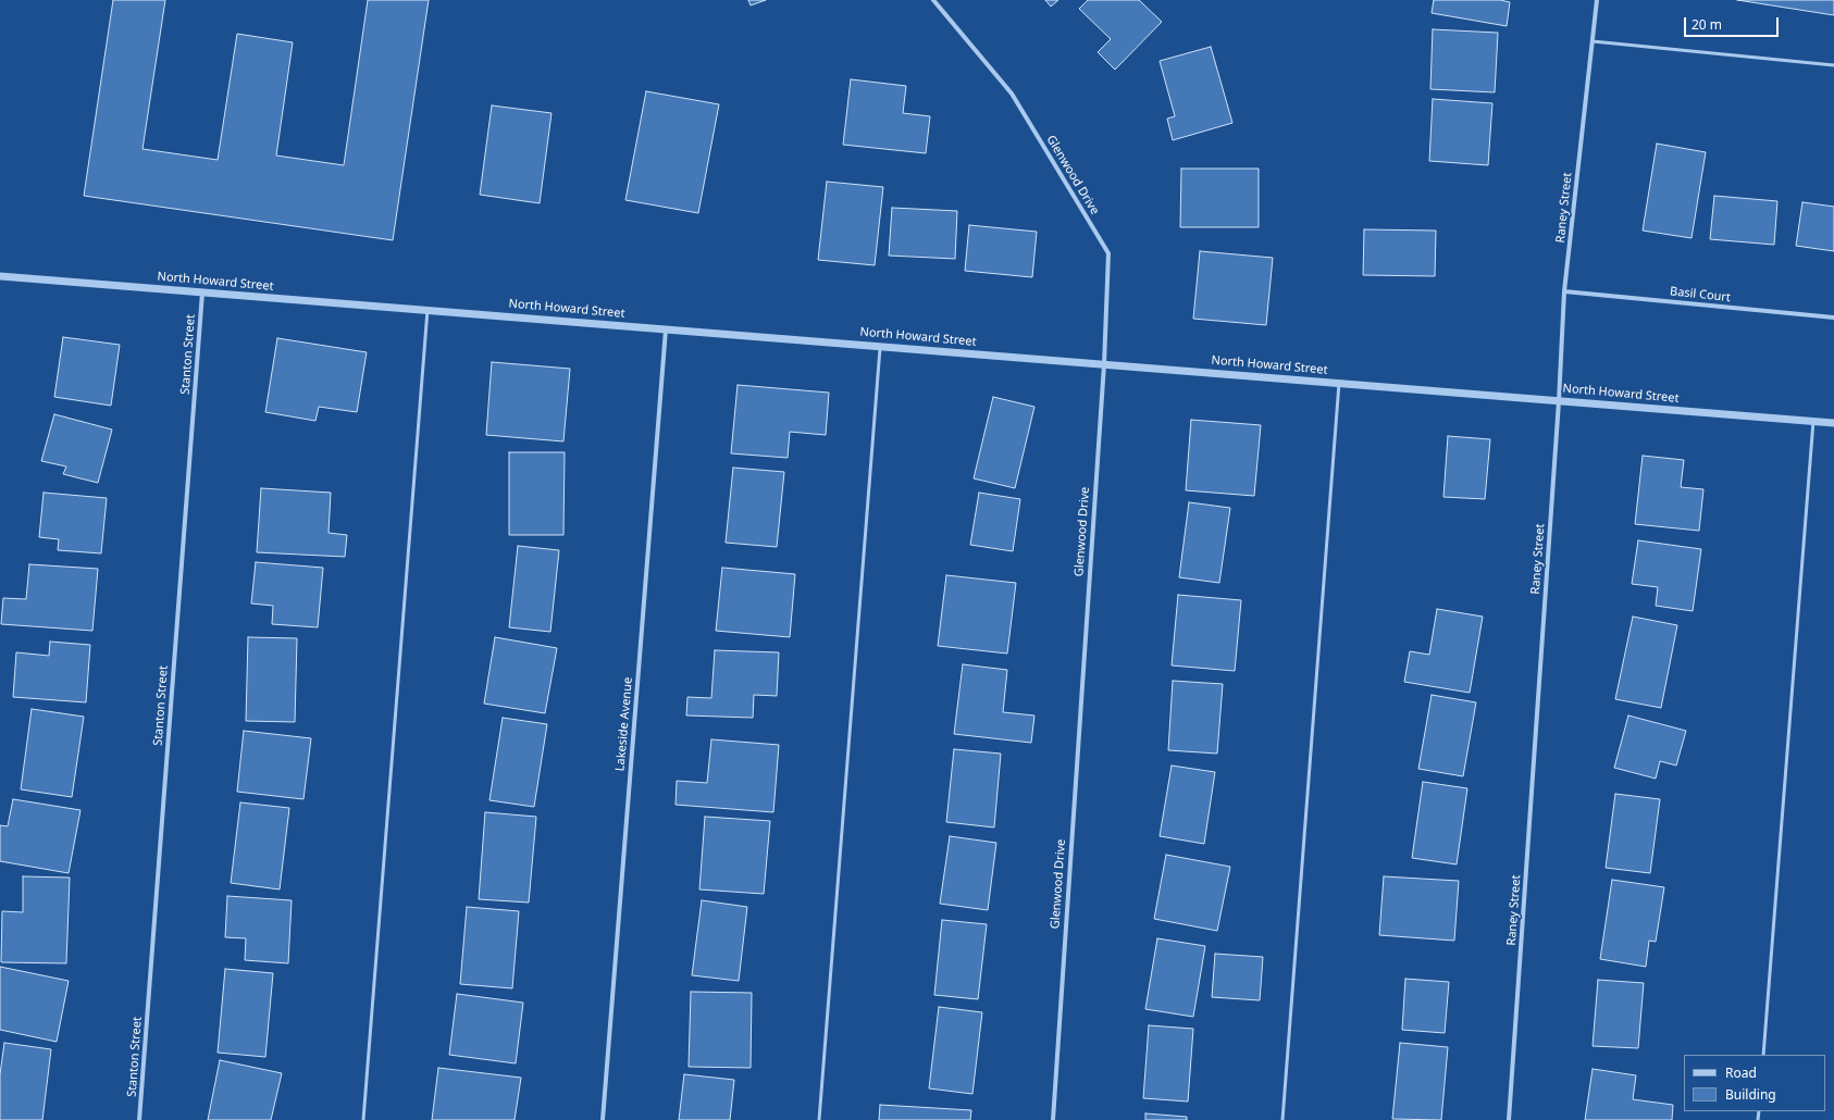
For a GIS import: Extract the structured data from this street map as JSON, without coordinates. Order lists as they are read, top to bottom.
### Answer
{
  "streets": {
    "street": [
      "Glenwood Drive",
      "Raney Street",
      "North Howard Street",
      "Basil Court",
      "Stanton Street",
      "Lakeside Avenue"
    ]
  },
  "crossings": [
    ["Glenwood Drive", "North Howard Street"],
    ["Raney Street", "North Howard Street"],
    ["Raney Street", "Basil Court"],
    ["North Howard Street", "Stanton Street"],
    ["North Howard Street", "Lakeside Avenue"]
  ],
  "legend": ["Road", "Building"],
  "scale_bar": "20 m"
}
